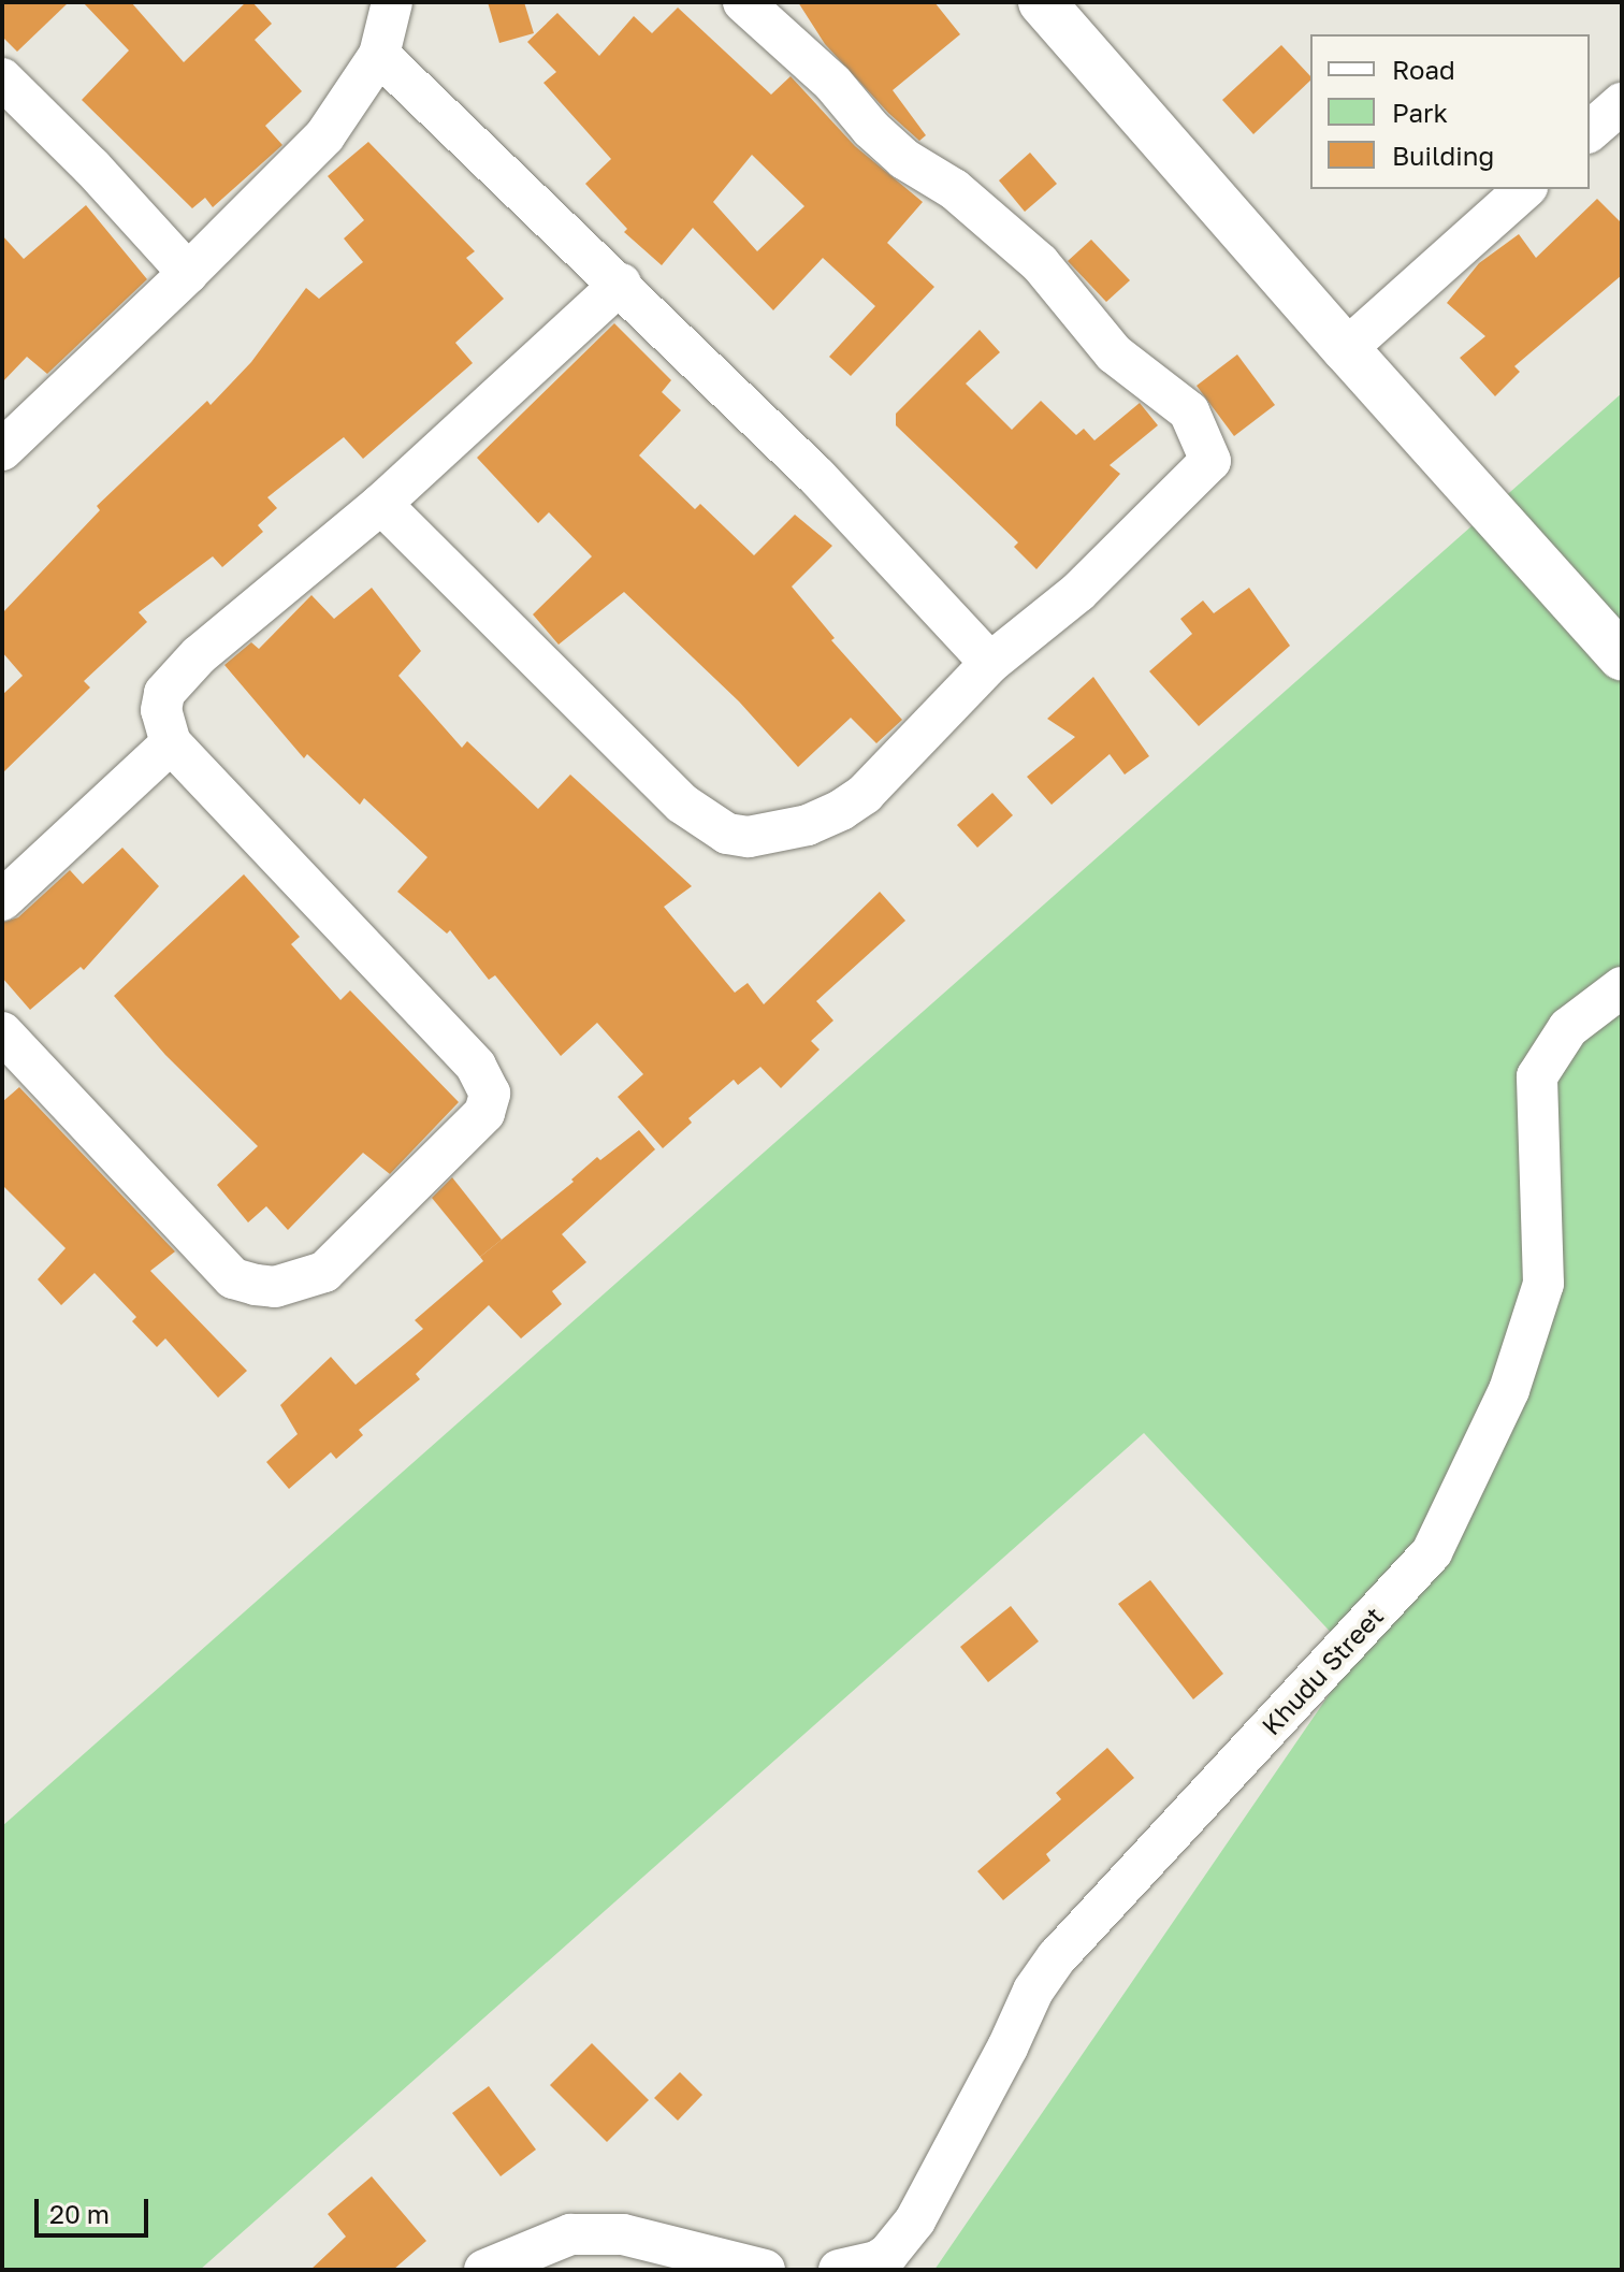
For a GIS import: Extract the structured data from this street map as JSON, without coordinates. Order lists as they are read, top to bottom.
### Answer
{
  "streets": {
    "street": ["Khudu Street"]
  },
  "legend": ["Road", "Park", "Building"],
  "scale_bar": "20 m"
}
